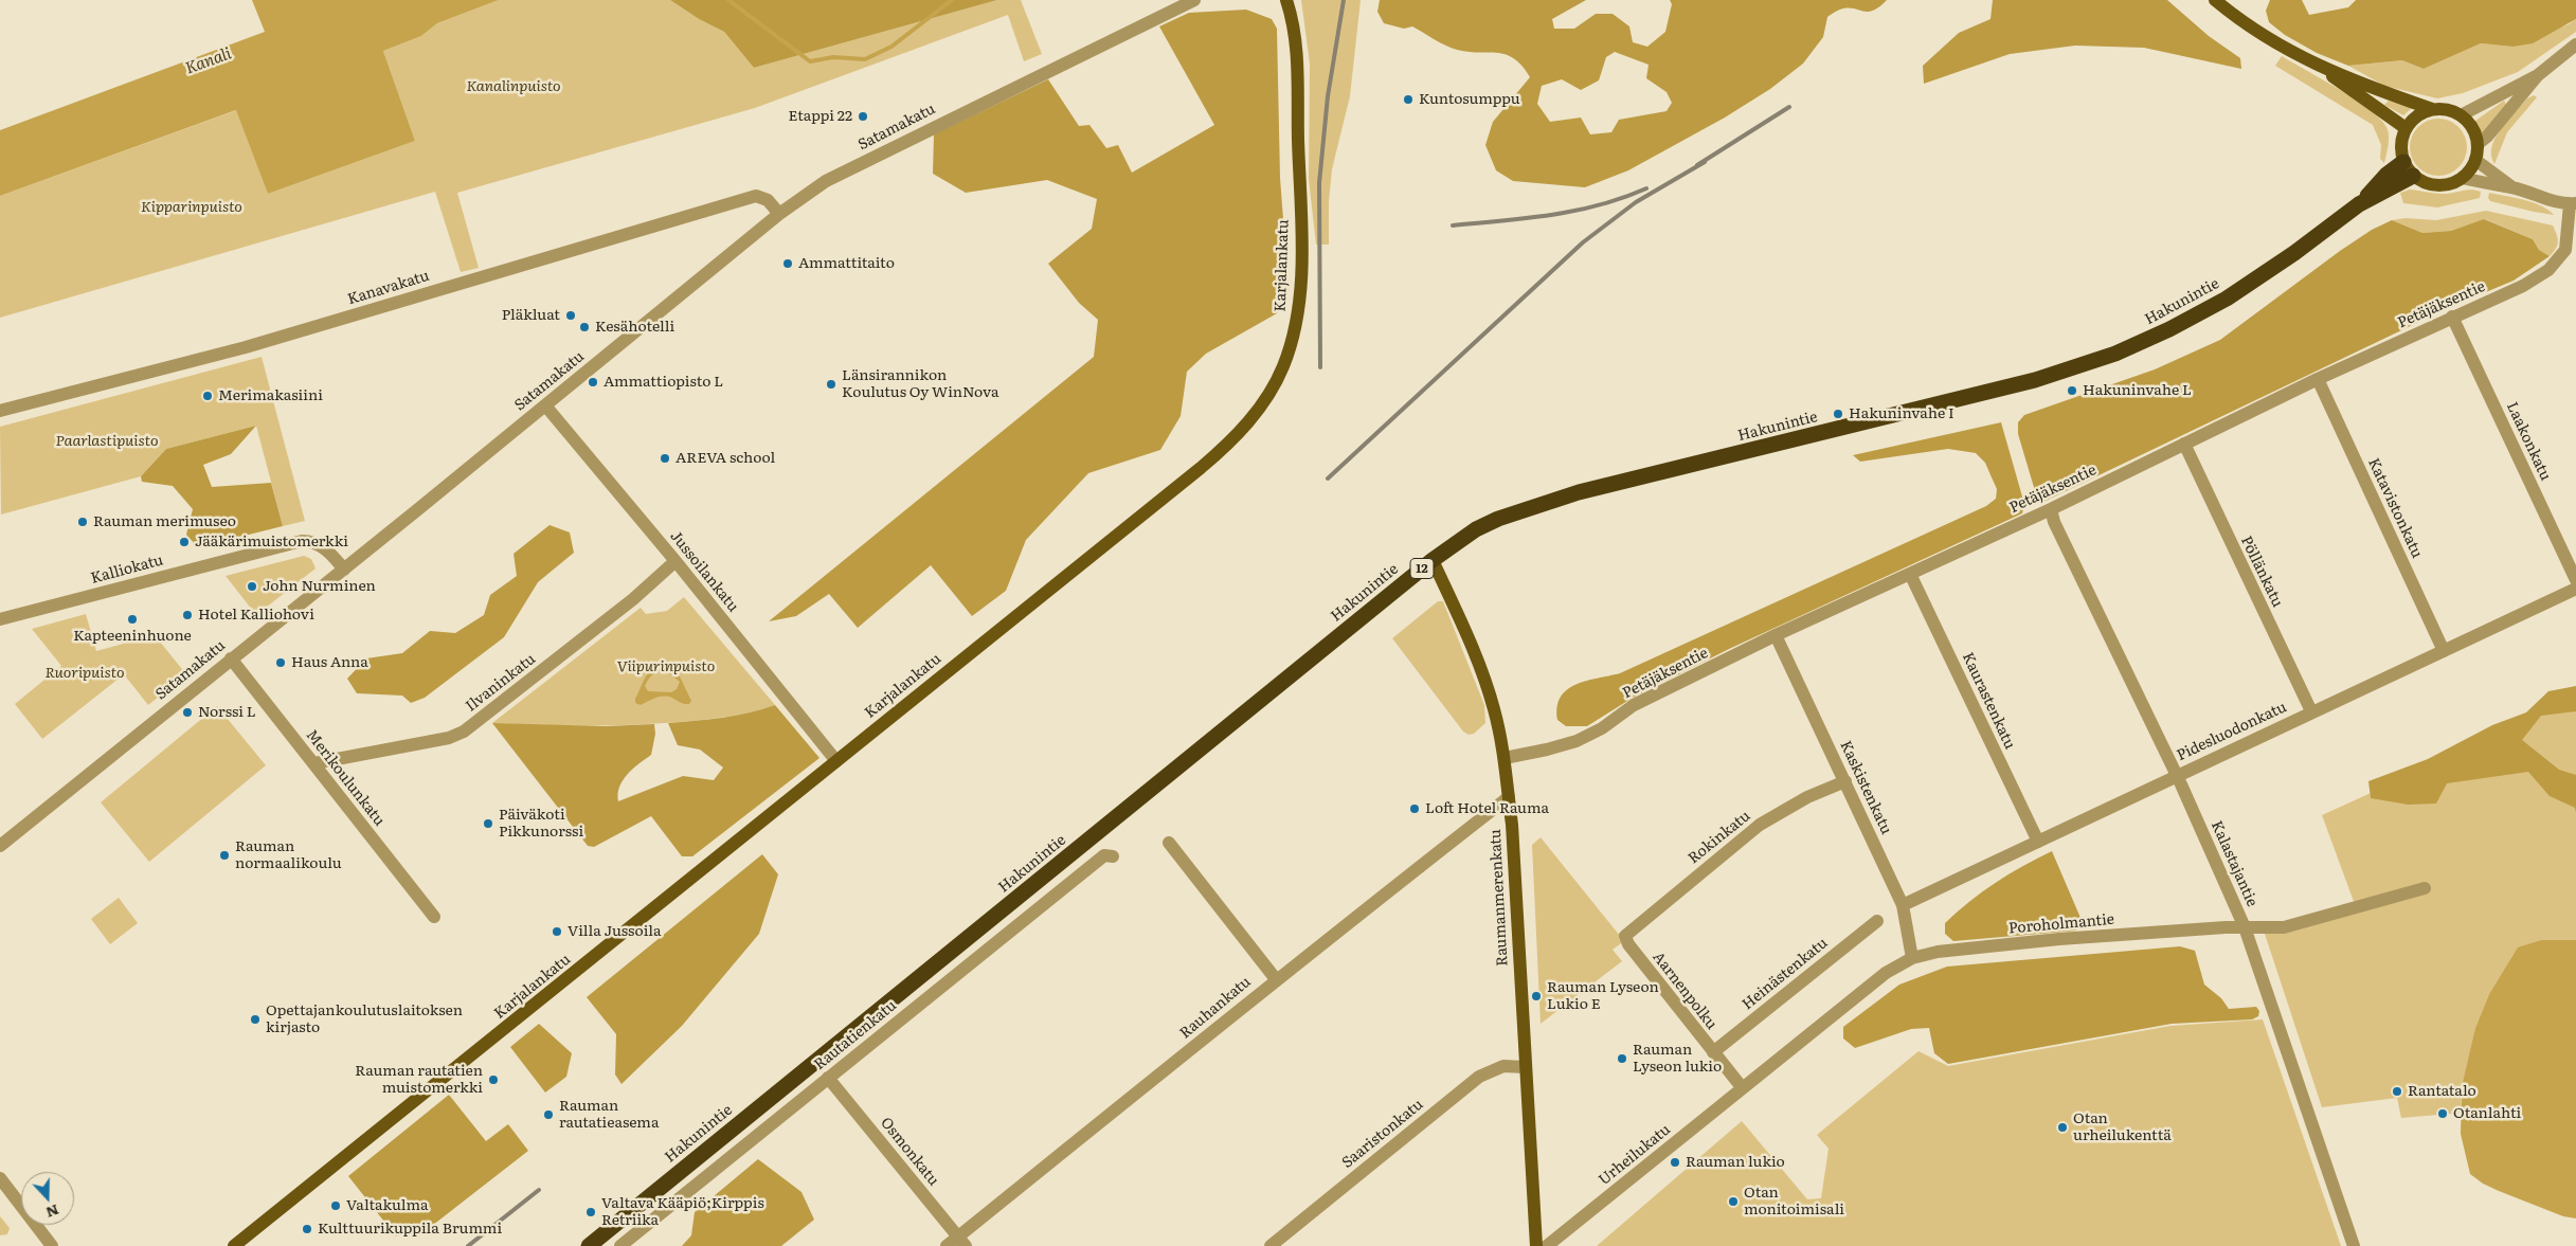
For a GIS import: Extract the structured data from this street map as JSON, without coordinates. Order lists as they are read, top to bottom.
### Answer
{
  "streets": {
    "highway": ["Hakunintie", "12"],
    "main road": ["Karjalankatu", "Raumanmerenkatu"],
    "street": [
      "Satamakatu",
      "Kanavakatu",
      "Petäjäksentie",
      "Laakonkatu",
      "Katavistonkatu",
      "Kalliokatu",
      "Jussoilankatu",
      "Pöllänkatu",
      "Ilvaninkatu",
      "Kaurastenkatu",
      "Pidesluodonkatu",
      "Merikoulunkatu",
      "Kaskistenkatu",
      "Rokinkatu",
      "Kalastajantie",
      "Poroholmantie",
      "Heinästenkatu",
      "Aarnenpolku",
      "Rauhankatu",
      "Rautatienkatu",
      "Saaristonkatu",
      "Osmonkatu",
      "Urheilukatu"
    ]
  },
  "crossings": [
    ["Satamakatu", "Kanavakatu"],
    ["Satamakatu", "Kalliokatu"],
    ["Satamakatu", "Jussoilankatu"],
    ["Satamakatu", "Merikoulunkatu"],
    ["Karjalankatu", "Jussoilankatu"],
    ["Hakunintie", "Petäjäksentie"],
    ["Hakunintie", "Raumanmerenkatu"],
    ["Petäjäksentie", "Laakonkatu"],
    ["Petäjäksentie", "Katavistonkatu"],
    ["Petäjäksentie", "Pöllänkatu"],
    ["Petäjäksentie", "Kaurastenkatu"],
    ["Petäjäksentie", "Kaskistenkatu"],
    ["Petäjäksentie", "Kalastajantie"],
    ["Petäjäksentie", "Raumanmerenkatu"],
    ["Katavistonkatu", "Pidesluodonkatu"],
    ["Jussoilankatu", "Ilvaninkatu"],
    ["Pöllänkatu", "Pidesluodonkatu"],
    ["Ilvaninkatu", "Merikoulunkatu"],
    ["Kaurastenkatu", "Pidesluodonkatu"],
    ["Pidesluodonkatu", "Kaskistenkatu"],
    ["Pidesluodonkatu", "Kalastajantie"],
    ["Kaskistenkatu", "Rokinkatu"],
    ["Kaskistenkatu", "Poroholmantie"],
    ["Rokinkatu", "Aarnenpolku"],
    ["Kalastajantie", "Poroholmantie"],
    ["Raumanmerenkatu", "Rauhankatu"],
    ["Raumanmerenkatu", "Saaristonkatu"],
    ["Poroholmantie", "Aarnenpolku"],
    ["Poroholmantie", "Urheilukatu"],
    ["Heinästenkatu", "Aarnenpolku"],
    ["Aarnenpolku", "Urheilukatu"],
    ["Rauhankatu", "Osmonkatu"],
    ["Rautatienkatu", "Osmonkatu"]
  ],
  "water": ["Kanali"],
  "parks": [
    "Kanalinpuisto",
    "Kipparinpuisto",
    "Paarlastipuisto",
    "Viipurinpuisto",
    "Ruoripuisto"
  ],
  "places": [
    "Kuntosumppu",
    "Etappi 22",
    "Ammattitaito",
    "Pläkluat",
    "Kesähotelli",
    "Ammattiopisto L",
    "Länsirannikon Koulutus Oy WinNova",
    "Hakuninvahe L",
    "Merimakasiini",
    "Hakuninvahe I",
    "AREVA school",
    "Rauman merimuseo",
    "Jääkärimuistomerkki",
    "John Nurminen",
    "Hotel Kalliohovi",
    "Kapteeninhuone",
    "Haus Anna",
    "Norssi L",
    "Loft Hotel Rauma",
    "Päiväkoti Pikkunorssi",
    "Rauman normaalikoulu",
    "Villa Jussoila",
    "Rauman Lyseon Lukio E",
    "Opettajankoulutuslaitoksen kirjasto",
    "Rauman Lyseon lukio",
    "Rauman rautatien muistomerkki",
    "Rantatalo",
    "Otanlahti",
    "Rauman rautatieasema",
    "Otan urheilukenttä",
    "Rauman lukio",
    "Otan monitoimisali",
    "Valtakulma",
    "Valtava Kääpiö;Kirppis Retriika",
    "Kulttuurikuppila Brummi"
  ],
  "north": "bottom"
}
